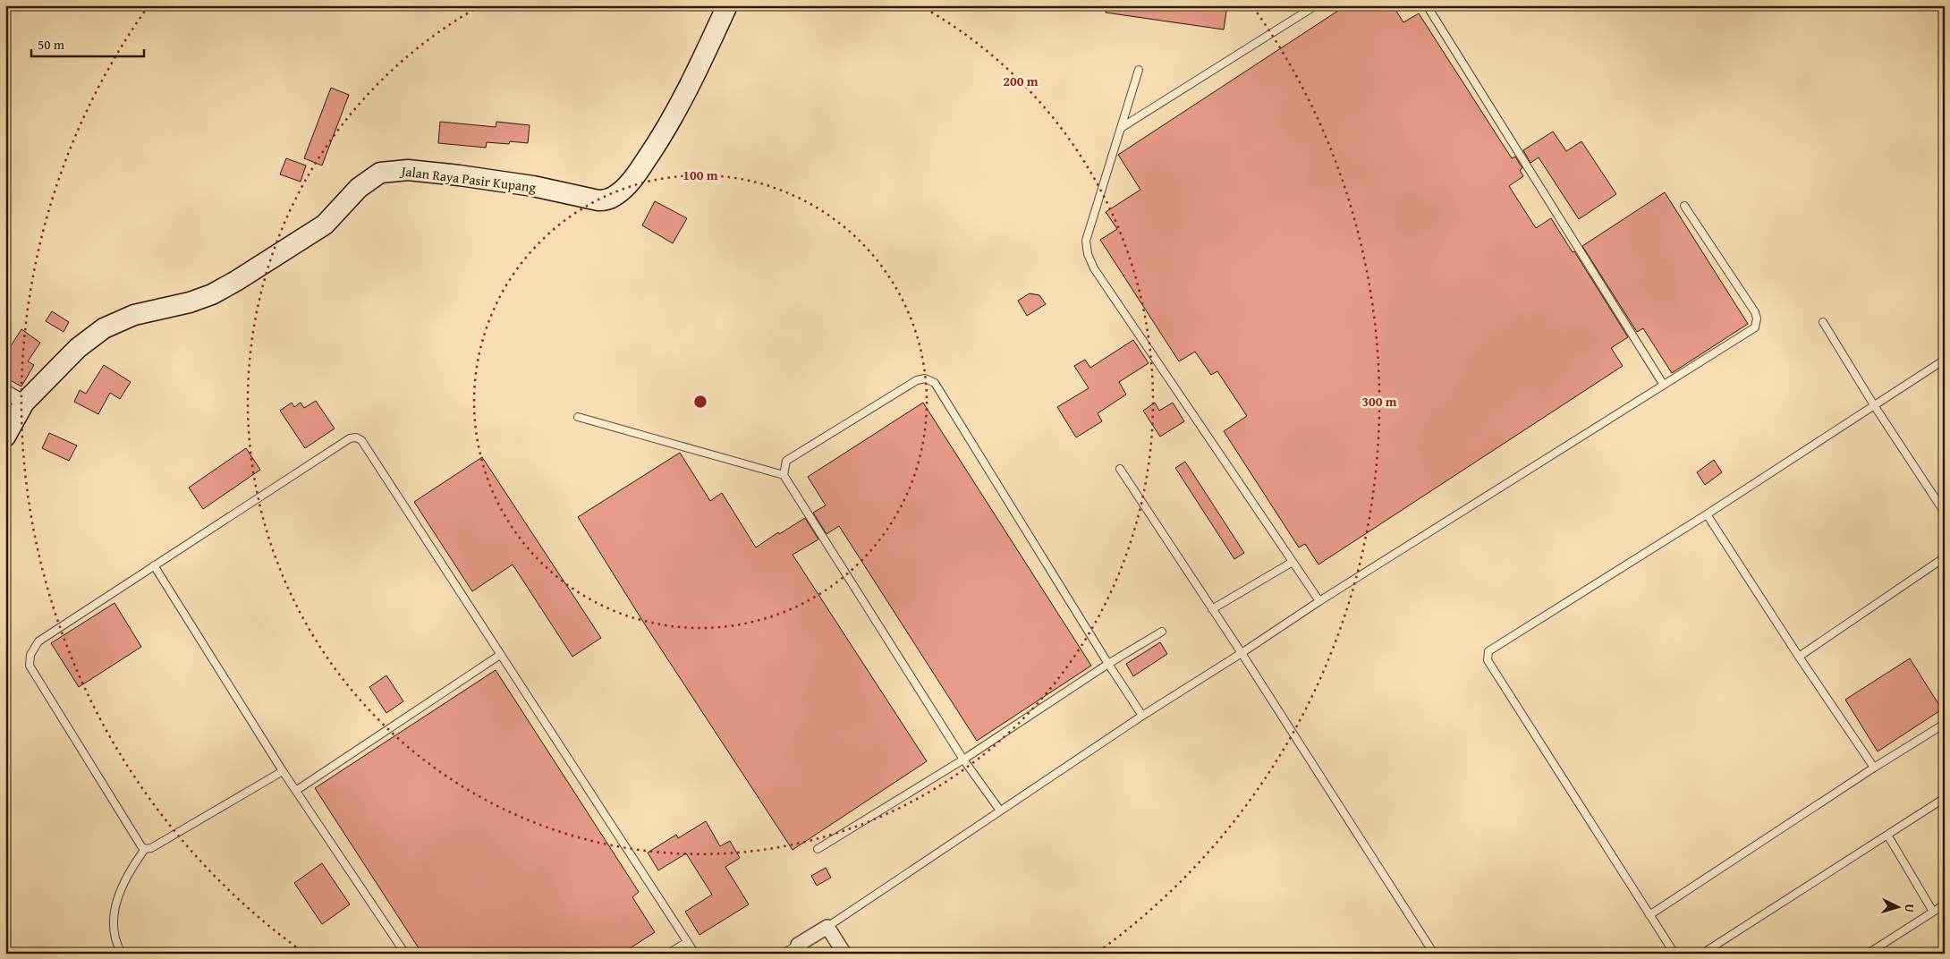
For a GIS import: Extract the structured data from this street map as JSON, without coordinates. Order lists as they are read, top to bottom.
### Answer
{
  "streets": {
    "street": ["Jalan Raya Pasir Kupang"]
  },
  "scale_bar": "50 m",
  "north": "right",
  "rings": ["200 m", "100 m", "300 m"]
}
